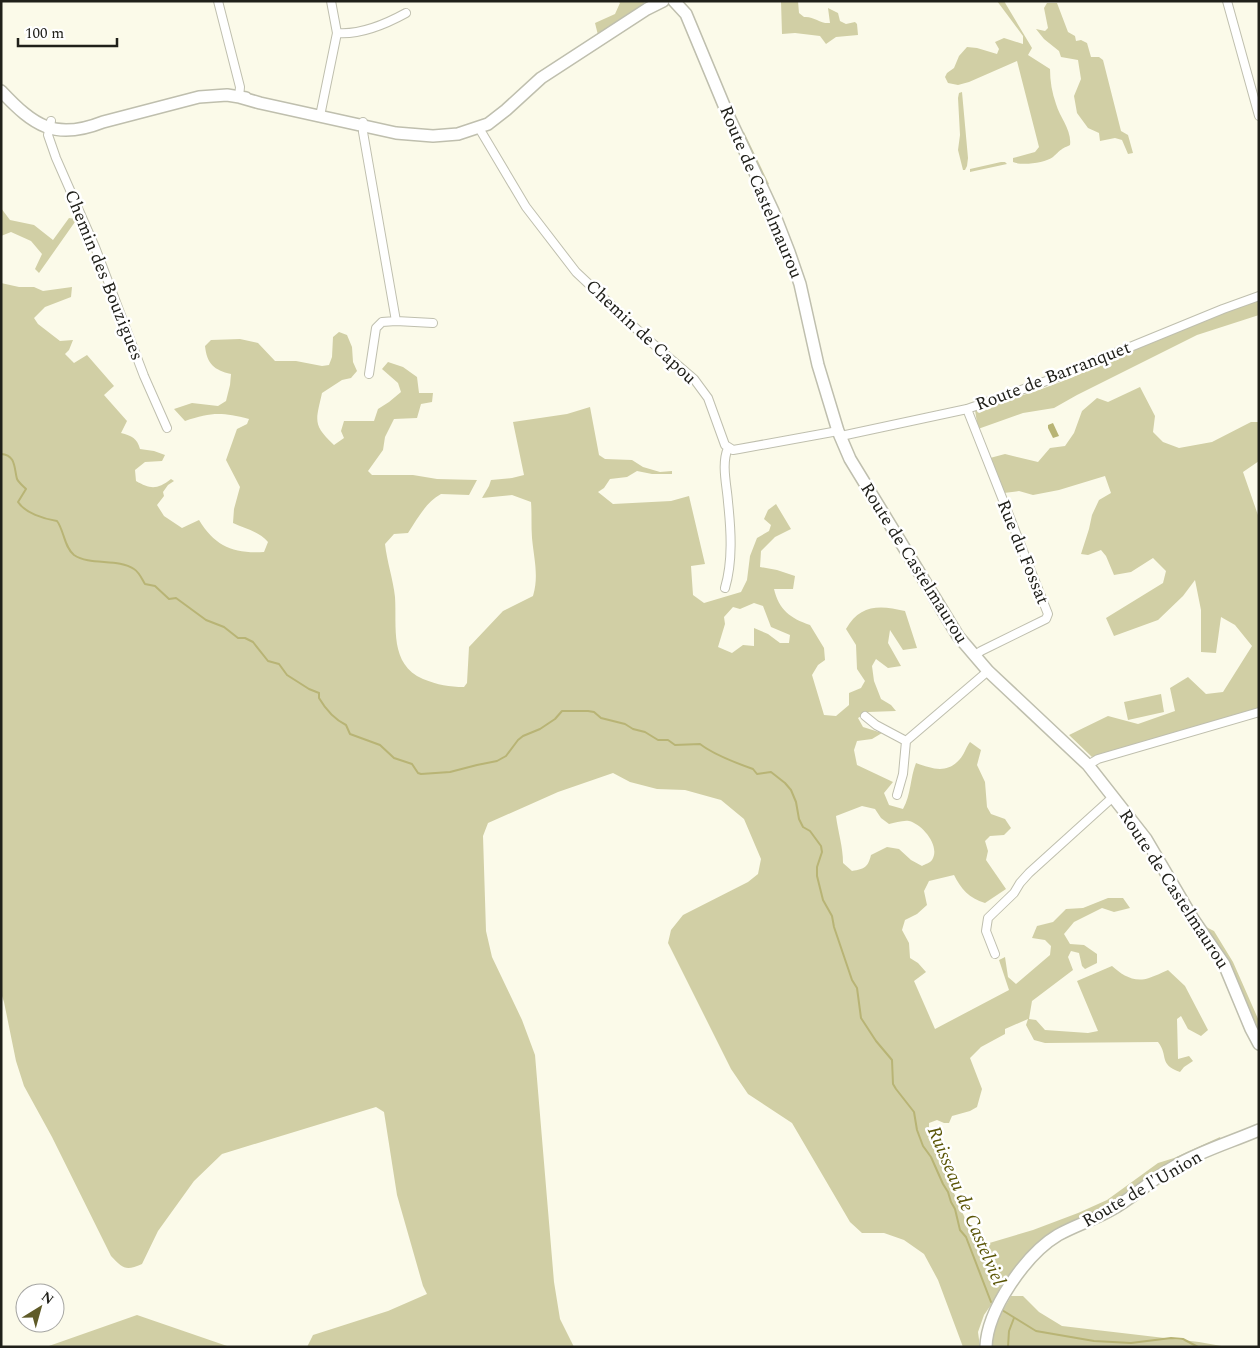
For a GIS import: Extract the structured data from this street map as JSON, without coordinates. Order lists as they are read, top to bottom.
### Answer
{
  "streets": {
    "street": [
      "Route de Castelmaurou",
      "Chemin des Bouzigues",
      "Chemin de Capou",
      "Route de Barranquet",
      "Rue du Fossat",
      "Route de l'Union"
    ]
  },
  "crossings": [
    ["Route de Castelmaurou", "Route de Barranquet"],
    ["Route de Castelmaurou", "Rue du Fossat"],
    ["Route de Barranquet", "Rue du Fossat"]
  ],
  "water": ["Ruisseau de Castelviel"],
  "scale_bar": "100 m",
  "north": "top right"
}
